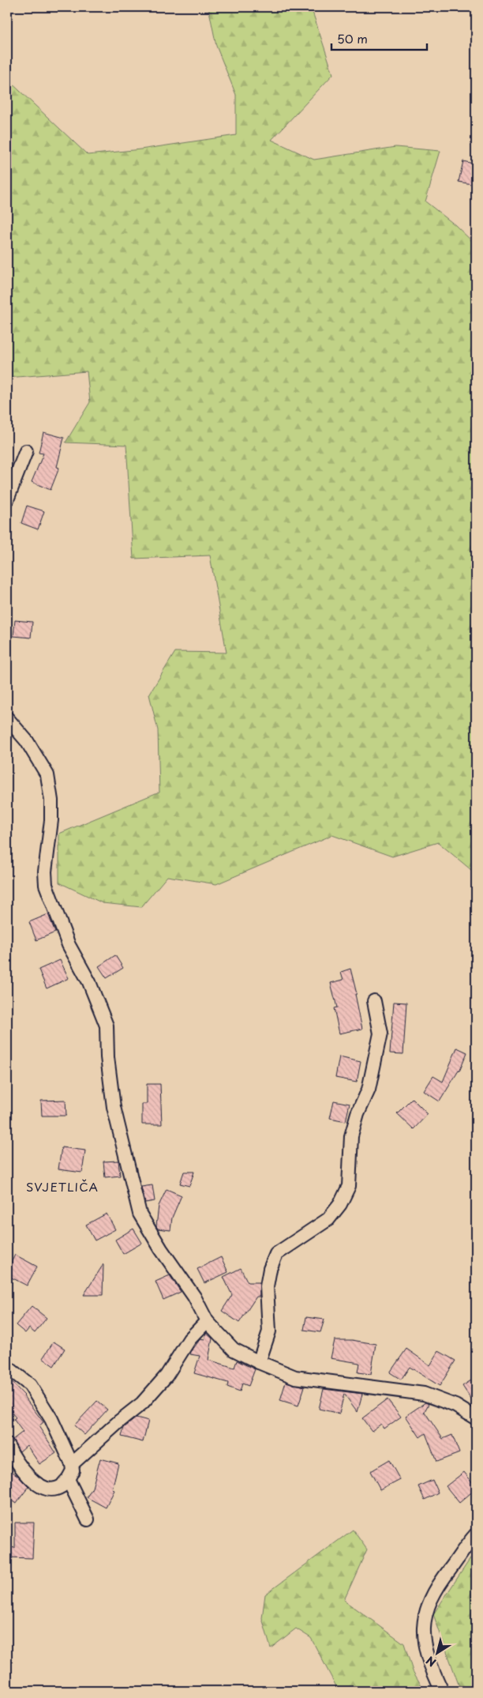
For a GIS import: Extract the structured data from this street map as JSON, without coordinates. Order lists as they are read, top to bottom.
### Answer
{
  "districts": ["SVJETLIČA"],
  "scale_bar": "50 m",
  "north": "bottom left"
}
